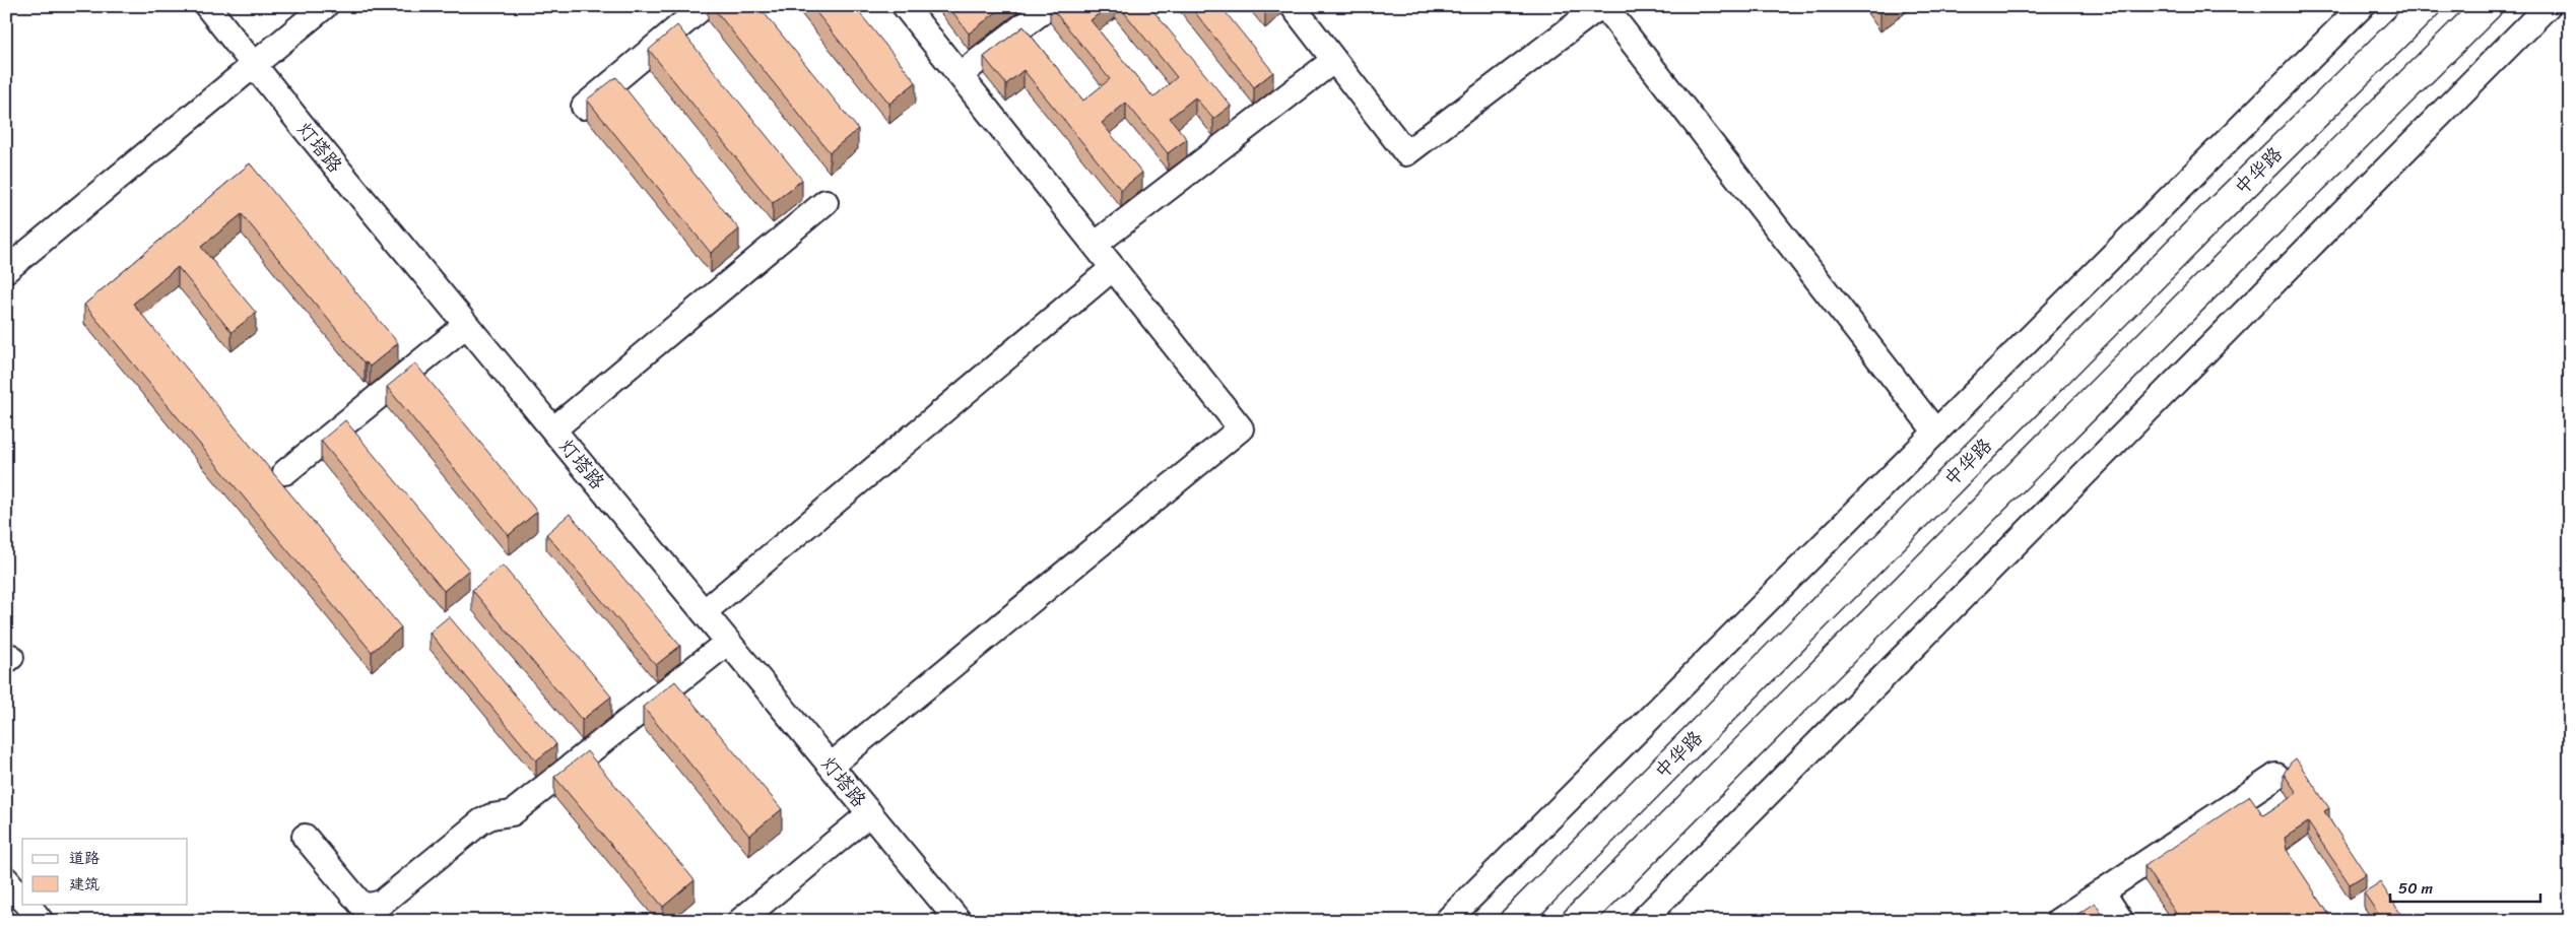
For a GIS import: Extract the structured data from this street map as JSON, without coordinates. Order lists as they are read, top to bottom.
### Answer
{
  "streets": {
    "highway": ["中华路"],
    "street": ["灯塔路"]
  },
  "legend": ["道路", "建筑"],
  "scale_bar": "50 m"
}
